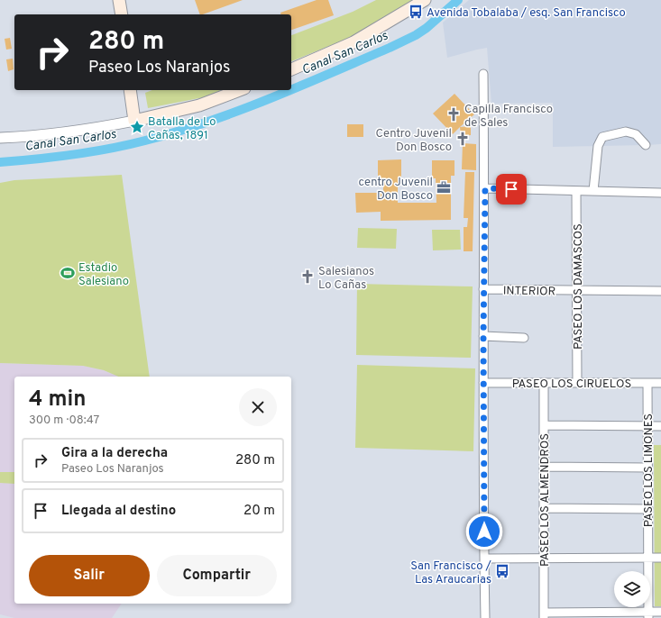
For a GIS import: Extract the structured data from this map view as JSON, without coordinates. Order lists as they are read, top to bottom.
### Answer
{
  "streets": {
    "street": [
      "PASEO LOS DAMASCOS",
      "INTERIOR",
      "PASEO LOS CIRUELOS",
      "PASEO LOS LIMONES",
      "PASEO LOS ALMENDROS"
    ]
  },
  "crossings": [
    ["PASEO LOS DAMASCOS", "INTERIOR"],
    ["PASEO LOS DAMASCOS", "PASEO LOS CIRUELOS"],
    ["PASEO LOS CIRUELOS", "PASEO LOS LIMONES"],
    ["PASEO LOS CIRUELOS", "PASEO LOS ALMENDROS"]
  ],
  "water": ["Canal San Carlos"],
  "places": {
    "bus stop": ["Avenida Tobalaba / esq. San Francisco", "San Francisco / Las Araucarias"],
    "church": ["Capilla Francisco de Sales", "Centro Juvenil Don Bosco", "Salesianos Lo Cañas"],
    "place": ["Batalla de Lo Cañas, 1891"],
    "office": ["centro Juvenil Don Bosco"],
    "sports": ["Estadio Salesiano"]
  },
  "page": {
    "turn": ["280 m", "Paseo Los Naranjos"],
    "heading": ["4 min", "300 m · 08:47"],
    "list": [
      {
        "name": "Gira a la derecha",
        "note": "Paseo Los Naranjos",
        "value": "280 m"
      },
      {
        "name": "Llegada al destino",
        "value": "20 m"
      }
    ],
    "buttons": ["Salir", "Compartir"]
  }
}
